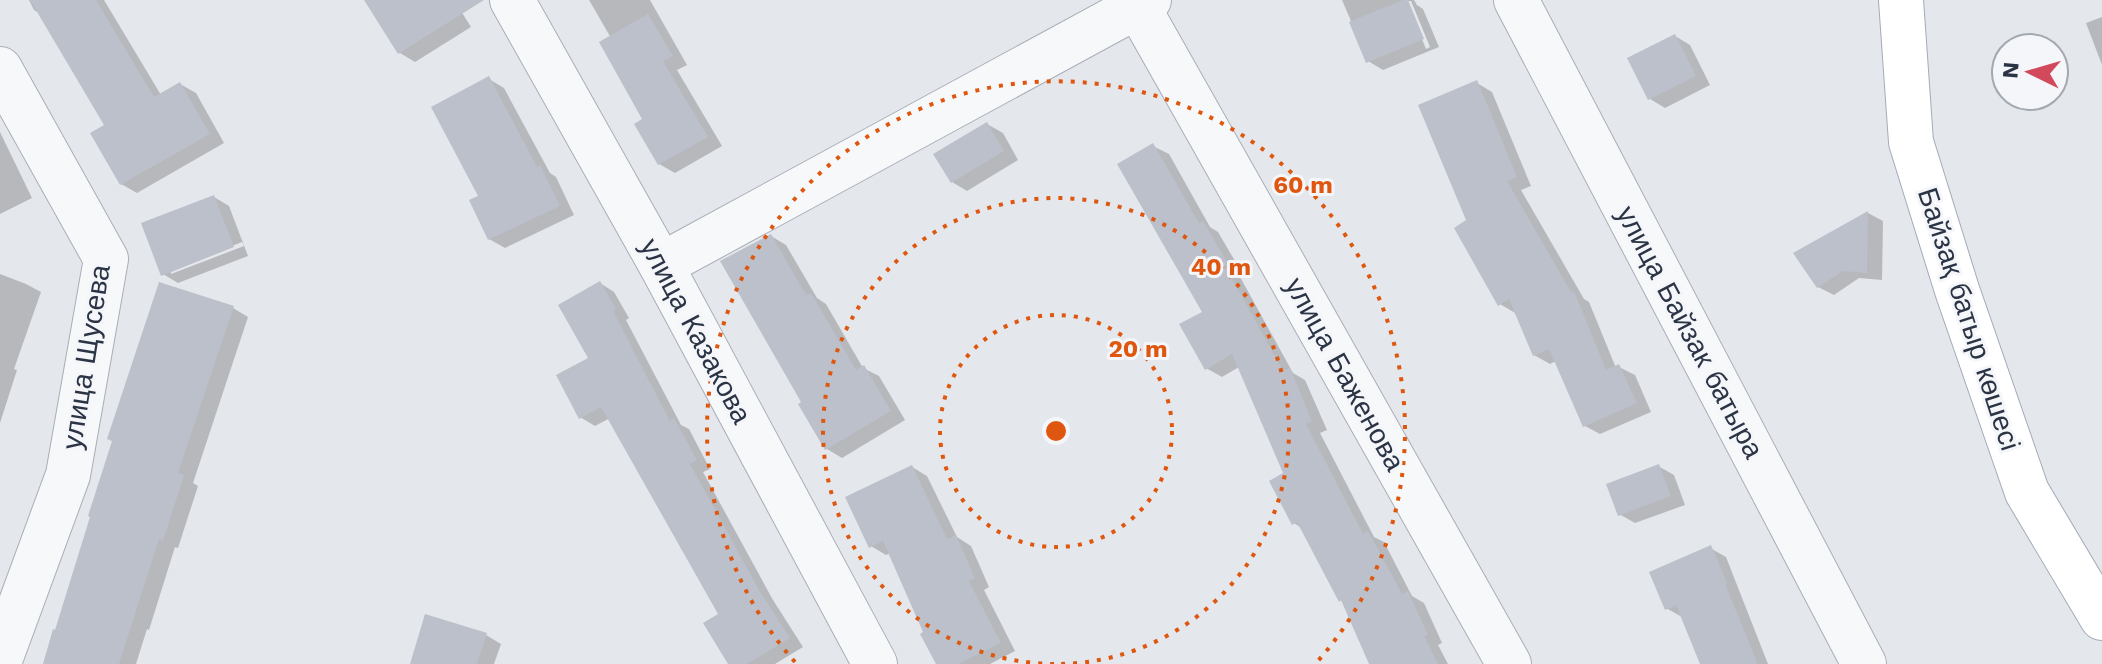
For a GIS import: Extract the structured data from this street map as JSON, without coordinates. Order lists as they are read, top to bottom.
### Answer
{
  "streets": {
    "main road": ["Байзақ батыр көшесі"],
    "street": [
      "улица Казакова",
      "улица Байзак батыра",
      "улица Щусева",
      "улица Баженова"
    ]
  },
  "north": "left",
  "rings": ["60 m", "40 m", "20 m"]
}
